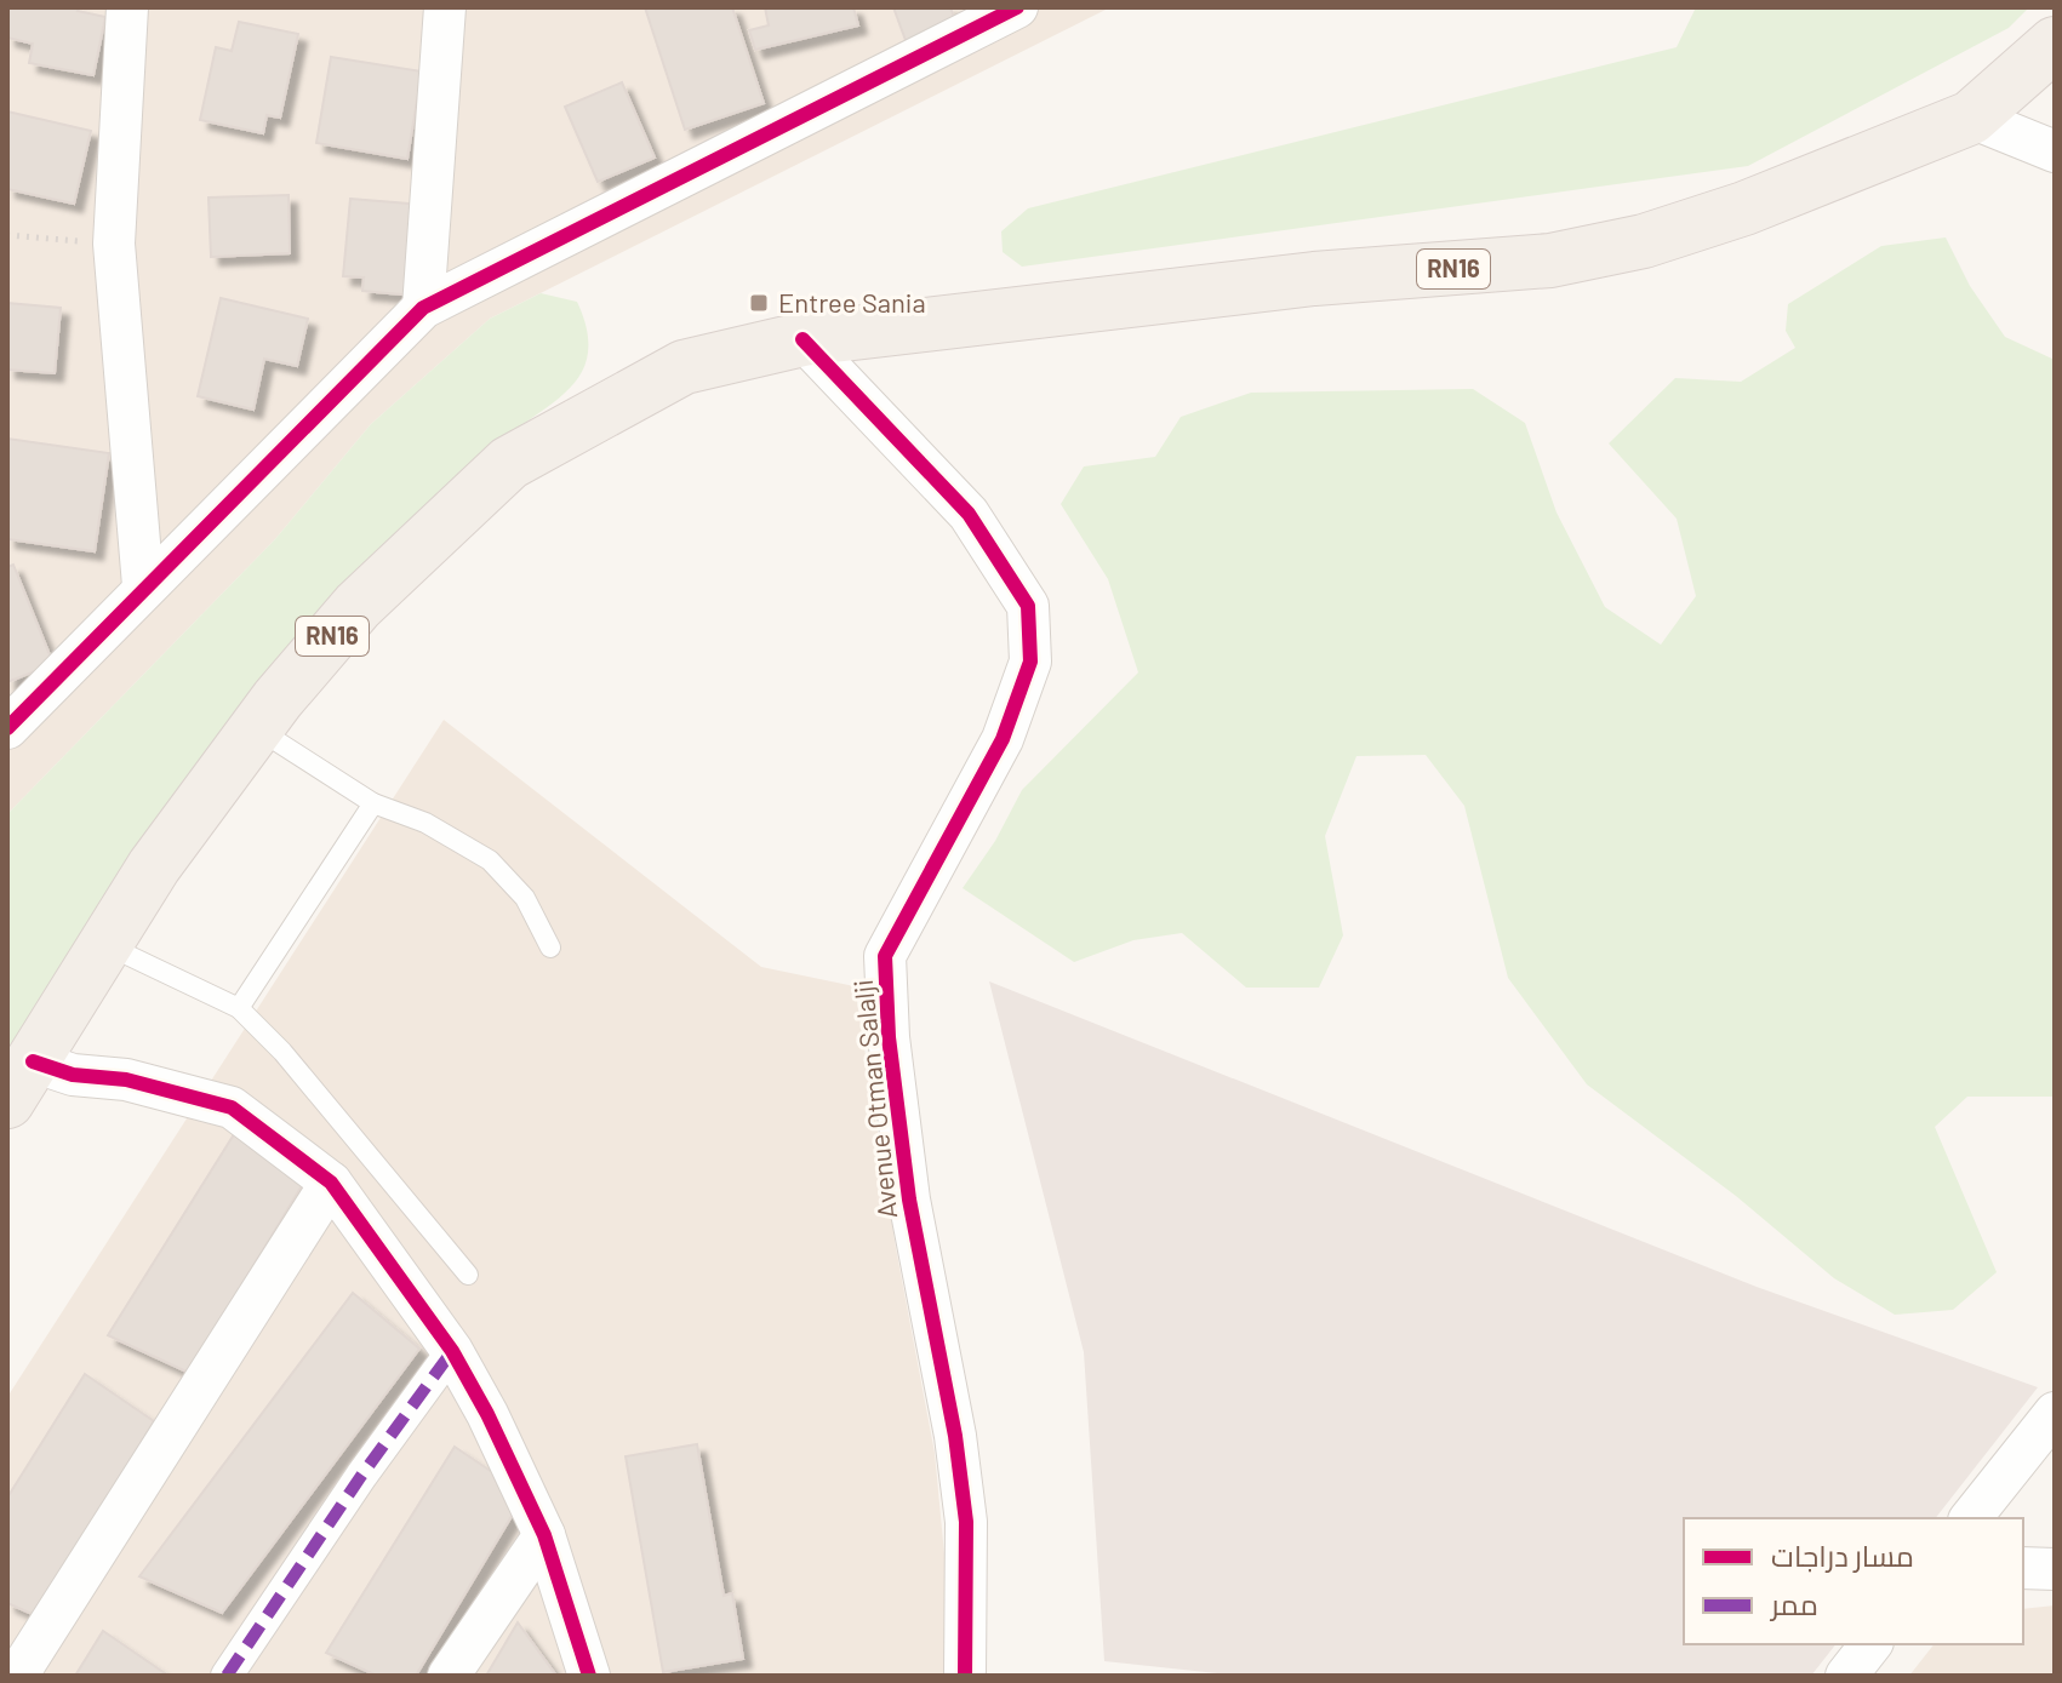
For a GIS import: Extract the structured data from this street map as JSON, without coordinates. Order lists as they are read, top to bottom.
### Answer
{
  "streets": {
    "main road": ["RN16"],
    "street": ["Avenue Otman Salalji"]
  },
  "crossings": [
    ["RN16", "Avenue Otman Salalji"]
  ],
  "places": {
    "transit": ["Entree Sania"]
  },
  "legend": ["مسار دراجات", "ممر"]
}
